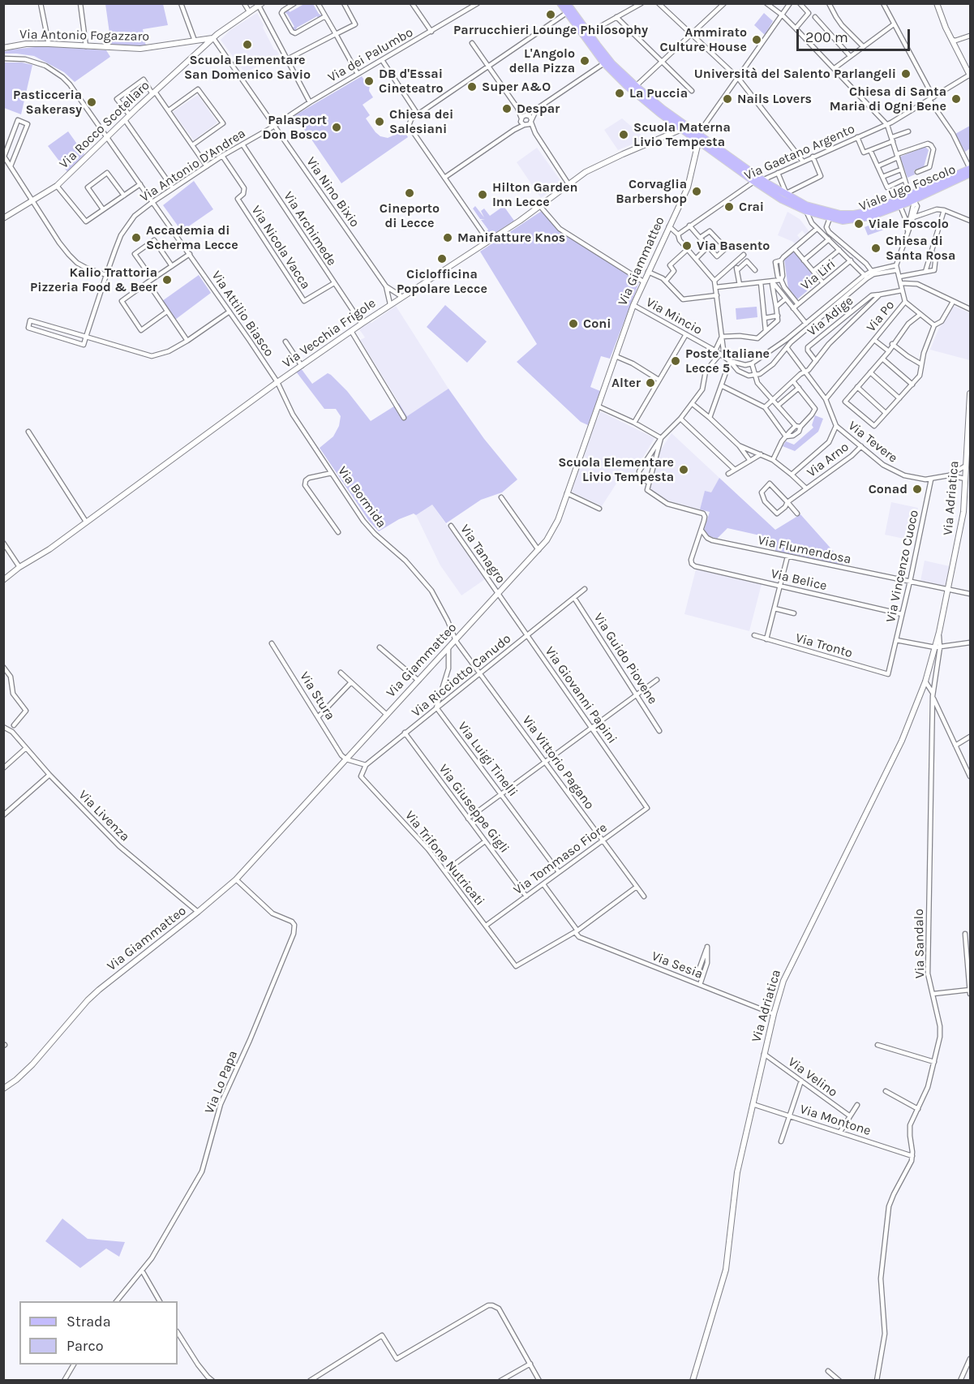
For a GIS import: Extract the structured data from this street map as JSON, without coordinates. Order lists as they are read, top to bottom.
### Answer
{
  "streets": {
    "main road": ["Viale Ugo Foscolo"],
    "street": [
      "Via Antonio Fogazzaro",
      "Via dei Palumbo",
      "Via Rocco Scotellaro",
      "Via Gaetano Argento",
      "Via Antonio D'Andrea",
      "Via Nino Bixio",
      "Via Archimede",
      "Via Nicola Vacca",
      "Via Giammatteo",
      "Via Liri",
      "Via Attilio Biasco",
      "Via Mincio",
      "Via Adige",
      "Via Po",
      "Via Vecchia Frigole",
      "Via Tevere",
      "Via Arno",
      "Via Bormida",
      "Via Adriatica",
      "Via Flumendosa",
      "Via Tanagro",
      "Via Vincenzo Cuoco",
      "Via Belice",
      "Via Tronto",
      "Via Guido Piovene",
      "Via Ricciotto Canudo",
      "Via Giovanni Papini",
      "Via Stura",
      "Via Luigi Tinelli",
      "Via Vittorio Pagano",
      "Via Giuseppe Gigli",
      "Via Livenza",
      "Via Trifone Nutricati",
      "Via Tommaso Fiore",
      "Via Sandalo",
      "Via Sesia",
      "Via Velino",
      "Via Lo Papa",
      "Via Montone"
    ]
  },
  "crossings": [
    ["Via Antonio Fogazzaro", "Via Rocco Scotellaro"],
    ["Via Antonio Fogazzaro", "Via Nino Bixio"],
    ["Via dei Palumbo", "Via Antonio D'Andrea"],
    ["Via dei Palumbo", "Via Nino Bixio"],
    ["Via Rocco Scotellaro", "Via Nino Bixio"],
    ["Via Rocco Scotellaro", "Via Attilio Biasco"],
    ["Via Gaetano Argento", "Viale Ugo Foscolo"],
    ["Via Antonio D'Andrea", "Via Nino Bixio"],
    ["Via Antonio D'Andrea", "Via Archimede"],
    ["Via Antonio D'Andrea", "Via Nicola Vacca"],
    ["Via Antonio D'Andrea", "Via Attilio Biasco"],
    ["Viale Ugo Foscolo", "Via Giammatteo"],
    ["Via Nino Bixio", "Via Vecchia Frigole"],
    ["Via Archimede", "Via Nicola Vacca"],
    ["Via Archimede", "Via Vecchia Frigole"],
    ["Via Giammatteo", "Via Mincio"],
    ["Via Giammatteo", "Via Bormida"],
    ["Via Giammatteo", "Via Tanagro"],
    ["Via Giammatteo", "Via Giovanni Papini"],
    ["Via Giammatteo", "Via Stura"],
    ["Via Giammatteo", "Via Vittorio Pagano"],
    ["Via Giammatteo", "Via Livenza"],
    ["Via Giammatteo", "Via Lo Papa"],
    ["Via Attilio Biasco", "Via Vecchia Frigole"],
    ["Via Attilio Biasco", "Via Bormida"],
    ["Via Adige", "Via Po"],
    ["Via Adige", "Via Tevere"],
    ["Via Po", "Via Tevere"],
    ["Via Vecchia Frigole", "Via Bormida"],
    ["Via Tevere", "Via Arno"],
    ["Via Tevere", "Via Vincenzo Cuoco"],
    ["Via Bormida", "Via Vittorio Pagano"],
    ["Via Adriatica", "Via Flumendosa"],
    ["Via Adriatica", "Via Sandalo"],
    ["Via Adriatica", "Via Sesia"],
    ["Via Adriatica", "Via Velino"],
    ["Via Adriatica", "Via Montone"],
    ["Via Flumendosa", "Via Vincenzo Cuoco"],
    ["Via Flumendosa", "Via Belice"],
    ["Via Tanagro", "Via Giovanni Papini"],
    ["Via Vincenzo Cuoco", "Via Belice"],
    ["Via Vincenzo Cuoco", "Via Tronto"],
    ["Via Guido Piovene", "Via Ricciotto Canudo"],
    ["Via Ricciotto Canudo", "Via Giovanni Papini"],
    ["Via Ricciotto Canudo", "Via Luigi Tinelli"],
    ["Via Ricciotto Canudo", "Via Vittorio Pagano"],
    ["Via Ricciotto Canudo", "Via Giuseppe Gigli"],
    ["Via Ricciotto Canudo", "Via Trifone Nutricati"],
    ["Via Giovanni Papini", "Via Tommaso Fiore"],
    ["Via Luigi Tinelli", "Via Tommaso Fiore"],
    ["Via Vittorio Pagano", "Via Tommaso Fiore"],
    ["Via Giuseppe Gigli", "Via Tommaso Fiore"],
    ["Via Trifone Nutricati", "Via Tommaso Fiore"],
    ["Via Trifone Nutricati", "Via Sesia"],
    ["Via Sandalo", "Via Montone"]
  ],
  "places": [
    "Parrucchieri Lounge Philosophy",
    "Ammirato Culture House",
    "Scuola Elementare San Domenico Savio",
    "L'Angolo della Pizza",
    "Università del Salento Parlangeli",
    "DB d'Essai Cineteatro",
    "Super A&O",
    "La Puccia",
    "Nails Lovers",
    "Chiesa di Santa Maria di Ogni Bene",
    "Pasticceria Sakerasy",
    "Despar",
    "Chiesa dei Salesiani",
    "Palasport Don Bosco",
    "Scuola Materna Livio Tempesta",
    "Corvaglia Barbershop",
    "Cineporto di Lecce",
    "Hilton Garden Inn Lecce",
    "Crai",
    "Viale Foscolo",
    "Accademia di Scherma Lecce",
    "Manifatture Knos",
    "Via Basento",
    "Chiesa di Santa Rosa",
    "Ciclofficina Popolare Lecce",
    "Kalio Trattoria Pizzeria Food & Beer",
    "Coni",
    "Poste Italiane Lecce 5",
    "Alter",
    "Scuola Elementare Livio Tempesta",
    "Conad"
  ],
  "legend": ["Strada", "Parco"],
  "scale_bar": "200 m"
}
